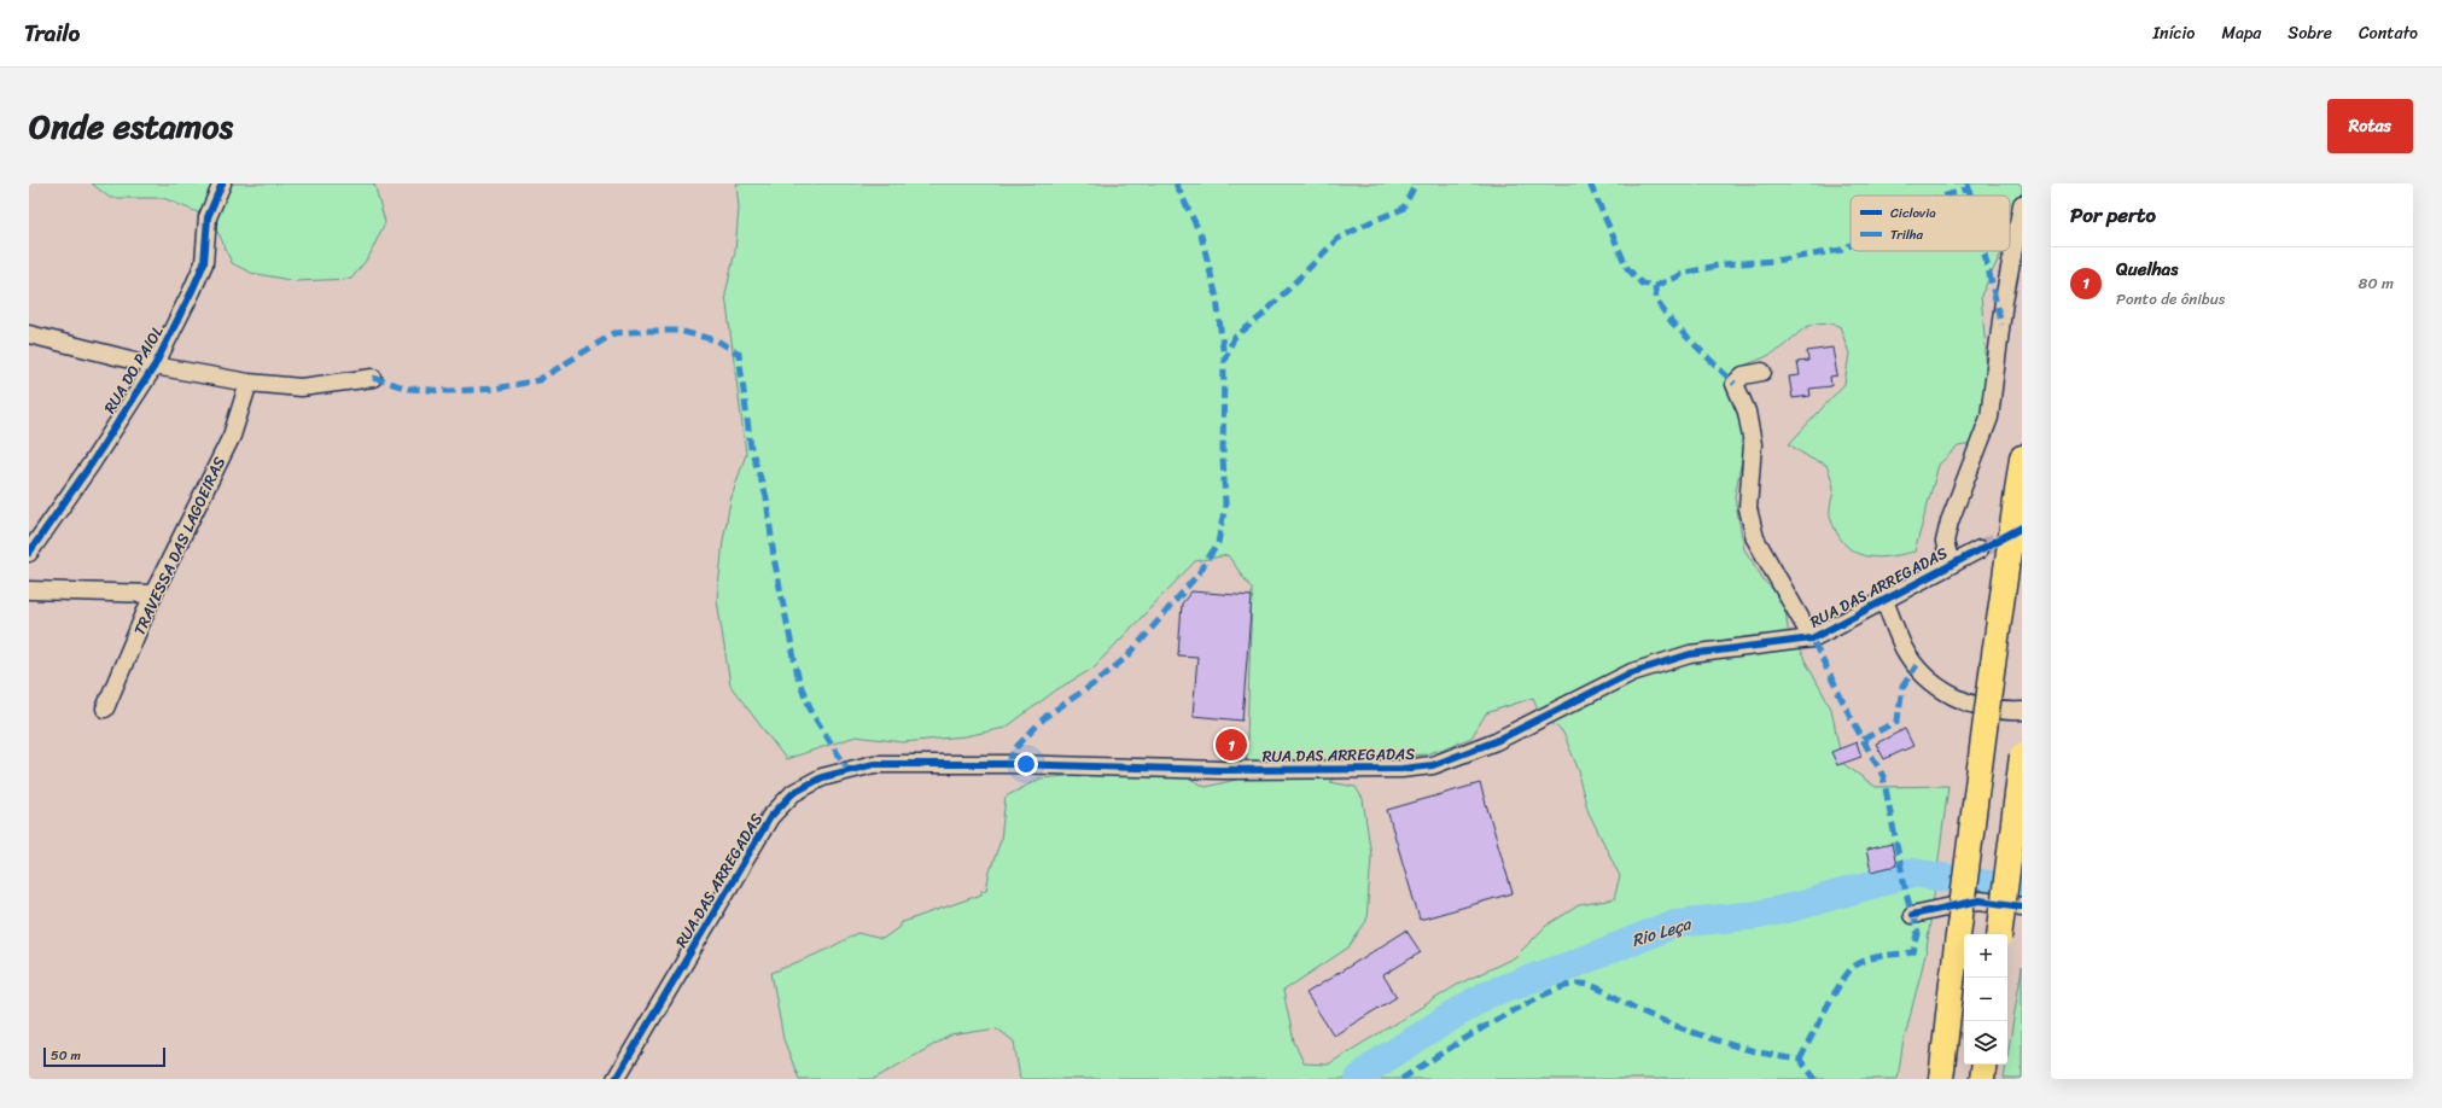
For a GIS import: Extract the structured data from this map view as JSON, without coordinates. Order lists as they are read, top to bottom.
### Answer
{
  "streets": {
    "street": ["RUA DO PAIOL", "TRAVESSA DAS LAGOEIRAS", "RUA DAS ARREGADAS"]
  },
  "water": ["Rio Leça"],
  "legend": ["Ciclovia", "Trilha"],
  "scale_bar": "50 m",
  "page": {
    "header": "Trailo",
    "nav": [
      "Início",
      "Mapa",
      "Sobre",
      "Contato"
    ],
    "title": "Onde estamos",
    "buttons": "Rotas",
    "heading": "Por perto",
    "list": [
      {
        "mark": "1",
        "name": "Quelhas",
        "note": "Ponto de ônibus",
        "value": "80 m"
      }
    ],
    "pins": "1",
    "map_buttons": ["+", "−"],
    "scale": "50 m"
  }
}
